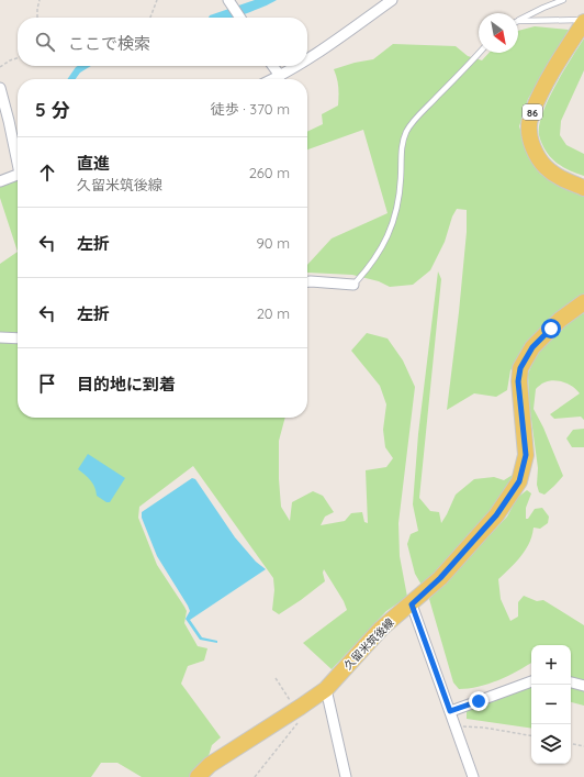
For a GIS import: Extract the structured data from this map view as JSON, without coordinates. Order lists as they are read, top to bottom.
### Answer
{
  "streets": {
    "main road": ["86", "久留米筑後線"]
  },
  "north": "bottom right",
  "page": {
    "search": "ここで検索",
    "heading": ["5 分", "徒歩 · 370 m"],
    "list": [
      ["直進", "久留米筑後線", "260 m"],
      ["左折", "90 m"],
      ["左折", "20 m"],
      "目的地に到着"
    ],
    "map_buttons": ["+", "−"]
  }
}
